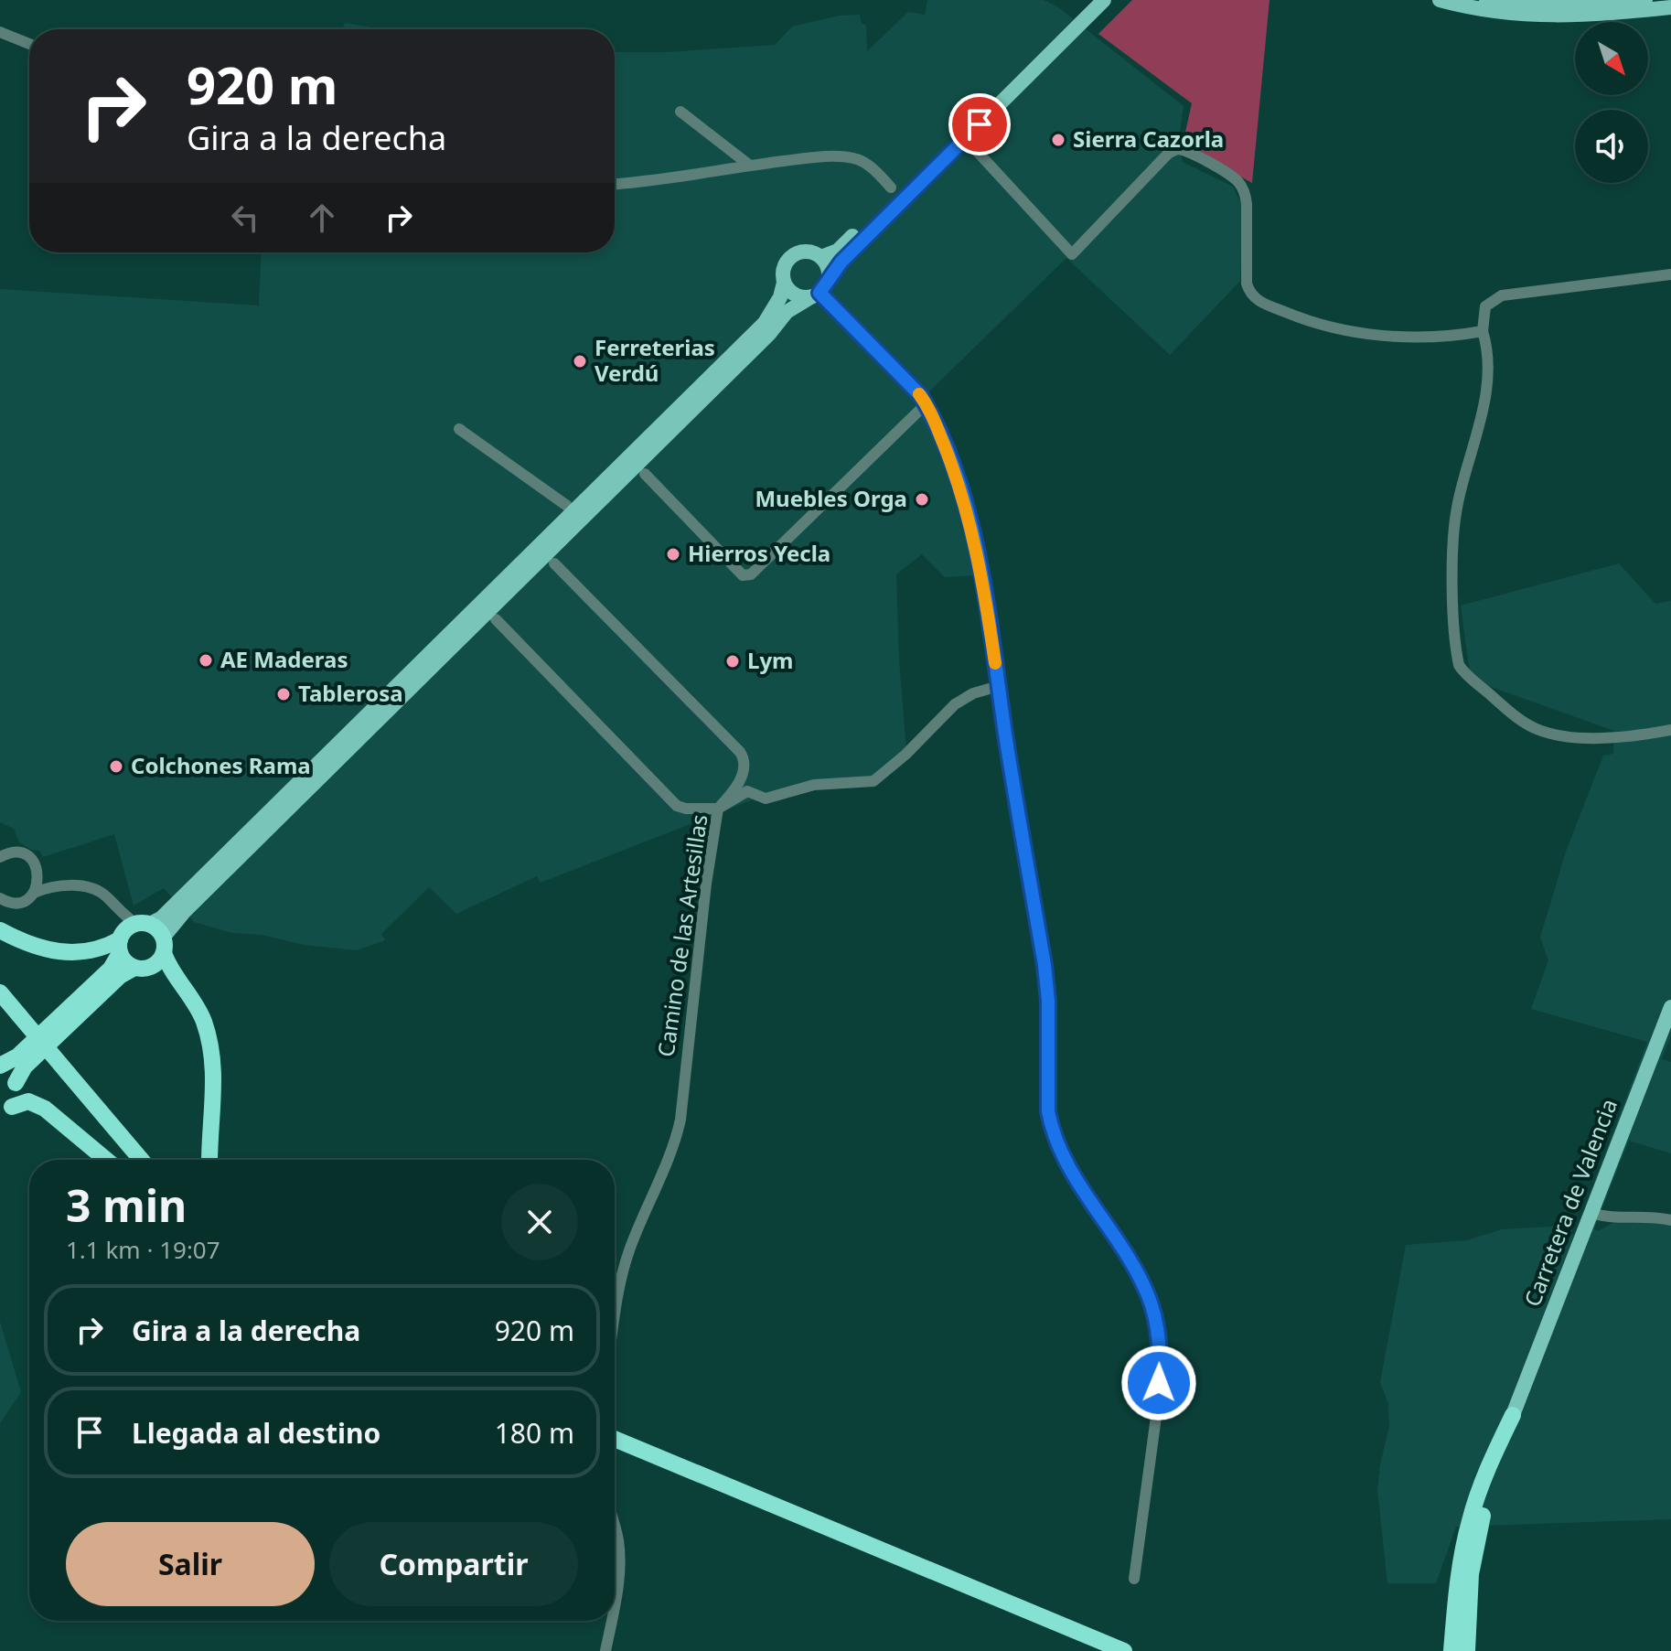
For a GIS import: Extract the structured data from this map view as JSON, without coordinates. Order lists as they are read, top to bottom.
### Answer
{
  "streets": {
    "main road": ["Carretera de Valencia"],
    "street": ["Camino de las Artesillas"]
  },
  "places": [
    "Sierra Cazorla",
    "Ferreterias Verdú",
    "Muebles Orga",
    "Hierros Yecla",
    "AE Maderas",
    "Lym",
    "Tablerosa",
    "Colchones Rama"
  ],
  "north": "bottom right",
  "page": {
    "turn": ["920 m", "Gira a la derecha"],
    "heading": ["3 min", "1.1 km · 19:07"],
    "list": [
      {
        "name": "Gira a la derecha",
        "value": "920 m"
      },
      {
        "name": "Llegada al destino",
        "value": "180 m"
      }
    ],
    "buttons": ["Salir", "Compartir"]
  }
}
